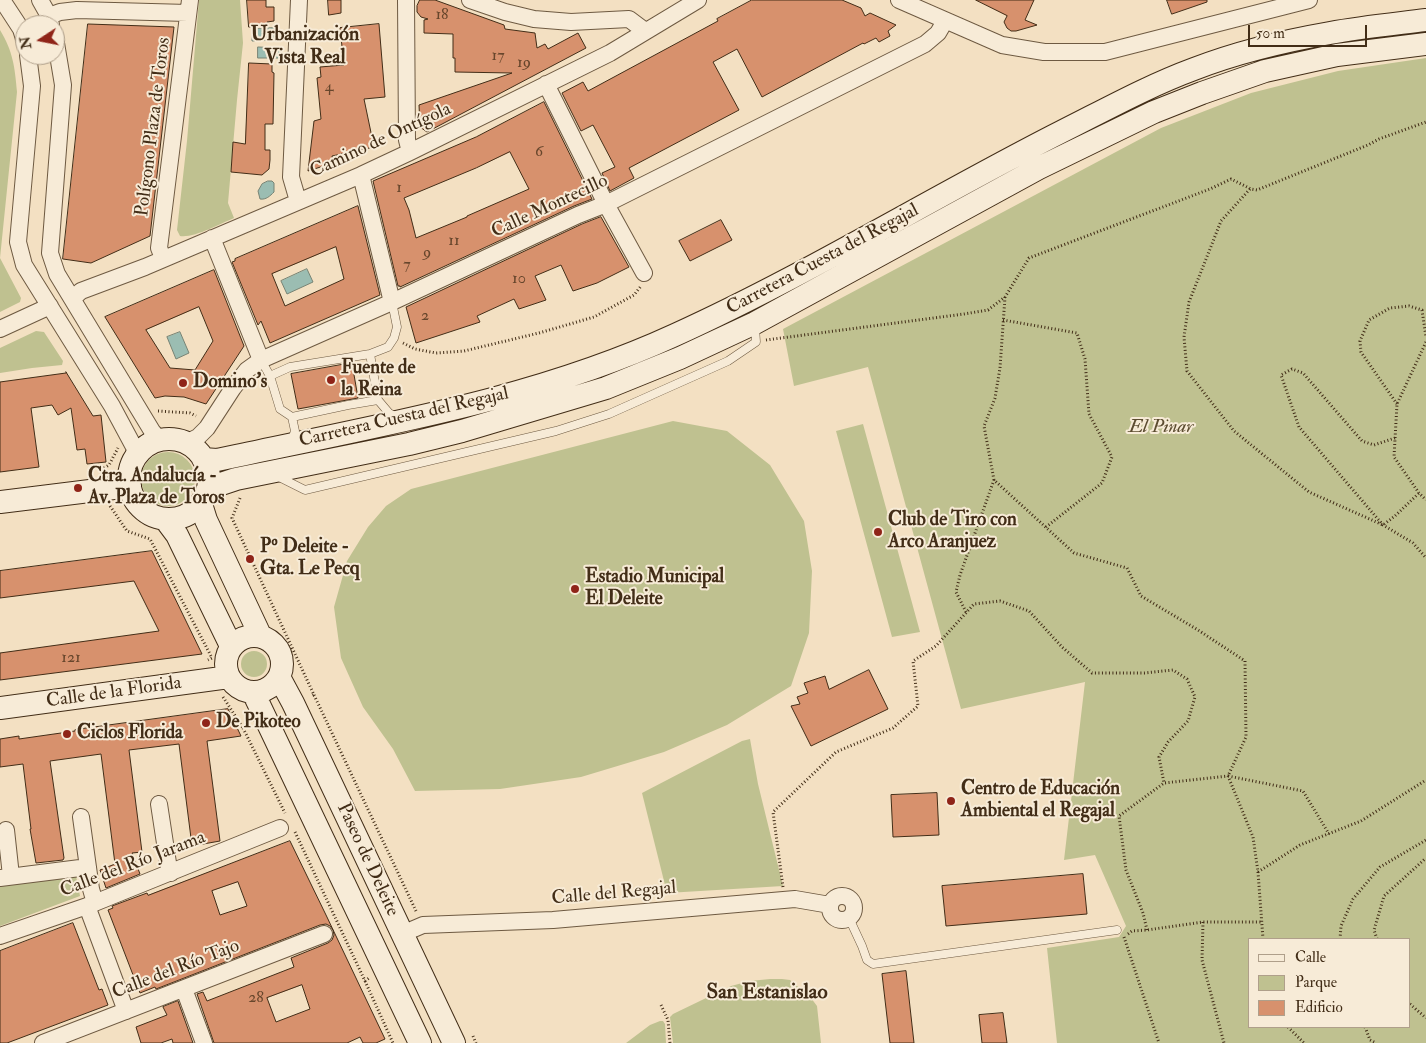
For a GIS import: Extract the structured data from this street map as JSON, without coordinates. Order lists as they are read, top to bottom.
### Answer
{
  "streets": {
    "main road": ["Carretera Cuesta del Regajal", "Calle de la Florida", "Paseo de Deleite"],
    "street": [
      "Polígono Plaza de Toros",
      "Camino de Ontígola",
      "Calle Montecillo",
      "Calle del Río Jarama",
      "Calle del Regajal",
      "Calle del Río Tajo"
    ]
  },
  "crossings": [
    ["Polígono Plaza de Toros", "Camino de Ontígola"],
    ["Calle Montecillo", "Carretera Cuesta del Regajal"],
    ["Calle de la Florida", "Paseo de Deleite"],
    ["Paseo de Deleite", "Calle del Regajal"]
  ],
  "districts": ["Urbanización Vista Real", "San Estanislao"],
  "parks": ["El Pinar"],
  "places": [
    "Fuente de la Reina",
    "Domino's",
    "Ctra. Andalucía - Av. Plaza de Toros",
    "Club de Tiro con Arco Aranjuez",
    "Pº Deleite - Gta. Le Pecq",
    "Estadio Municipal El Deleite",
    "De Pikoteo",
    "Ciclos Florida",
    "Centro de Educación Ambiental el Regajal"
  ],
  "house_numbers": [
    "18",
    "17",
    "19",
    "4",
    "6",
    "1",
    "11",
    "9",
    "7",
    "10",
    "2",
    "121",
    "28"
  ],
  "legend": ["Calle", "Parque", "Edificio"],
  "scale_bar": "50 m",
  "north": "left"
}
